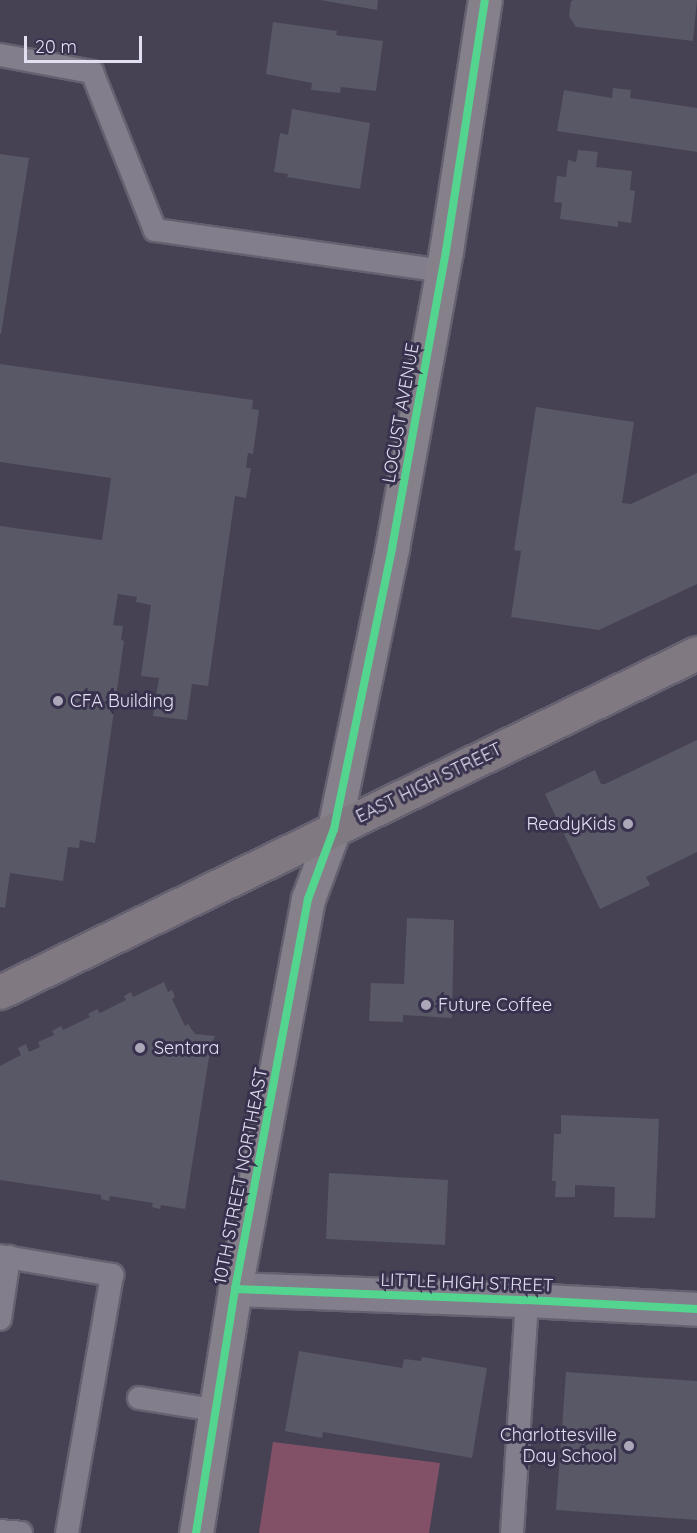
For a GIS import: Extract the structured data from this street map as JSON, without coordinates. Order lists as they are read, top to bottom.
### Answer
{
  "streets": {
    "main road": ["EAST HIGH STREET"],
    "street": ["LOCUST AVENUE", "10TH STREET NORTHEAST", "LITTLE HIGH STREET"]
  },
  "crossings": [
    ["LOCUST AVENUE", "EAST HIGH STREET"],
    ["LOCUST AVENUE", "10TH STREET NORTHEAST"],
    ["EAST HIGH STREET", "10TH STREET NORTHEAST"],
    ["10TH STREET NORTHEAST", "LITTLE HIGH STREET"]
  ],
  "places": [
    "CFA Building",
    "ReadyKids",
    "Future Coffee",
    "Sentara",
    "Charlottesville Day School"
  ],
  "scale_bar": "20 m"
}
